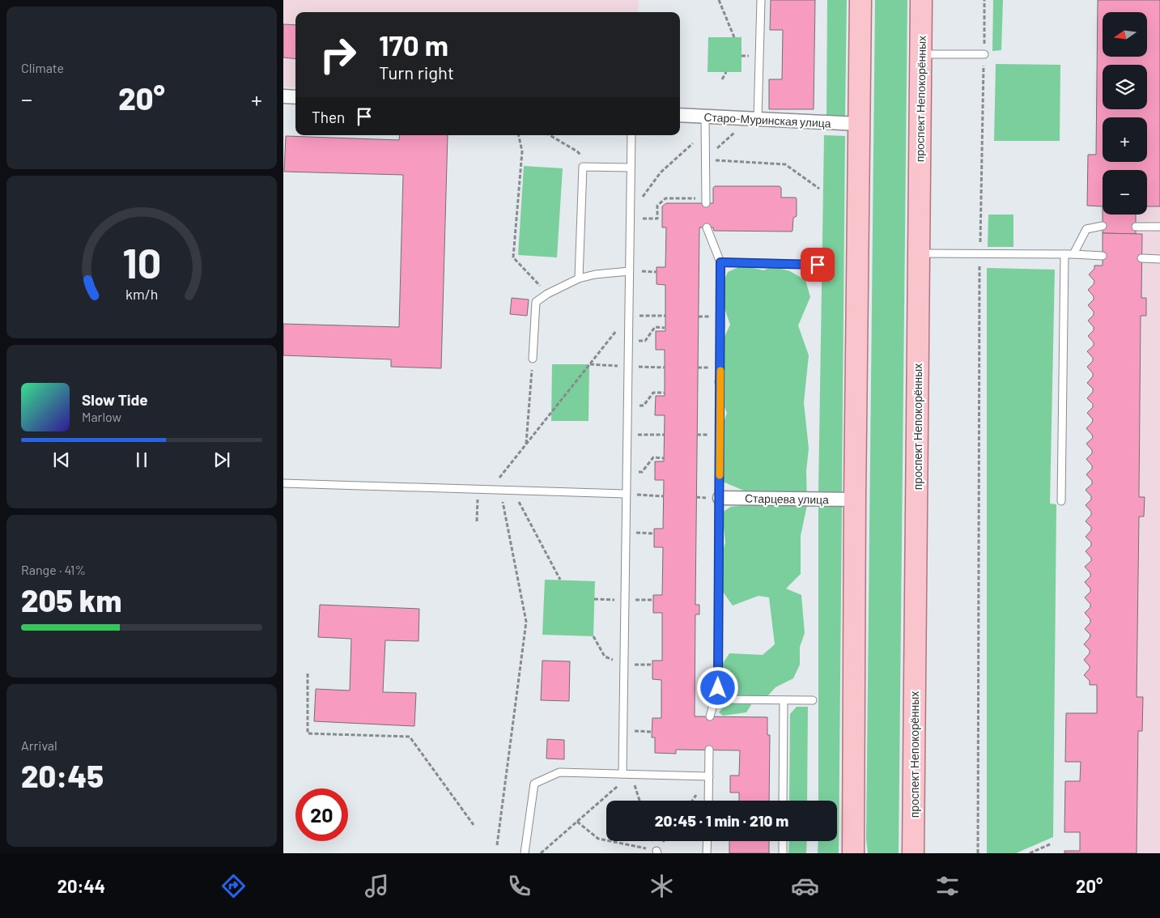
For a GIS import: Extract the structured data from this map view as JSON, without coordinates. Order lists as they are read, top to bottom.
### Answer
{
  "streets": {
    "main road": ["проспект Непокорённых"],
    "street": ["Старо-Муринская улица", "Старцева улица"]
  },
  "north": "left",
  "page": {
    "tile": [
      "Climate",
      ["Range · 41%", "205 km"],
      ["Arrival", "20:45"]
    ],
    "map_buttons": ["+", "−"],
    "turn": ["170 m", "Turn right"],
    "heat": ["−", "20°", "+"],
    "then": "Then",
    "song": ["Slow Tide", "Marlow"],
    "limit": "20",
    "trip": "20:45 · 1 min · 210 m",
    "tabs": ["20:44", "20°"],
    "gauge": ["10", "km/h"]
  }
}
